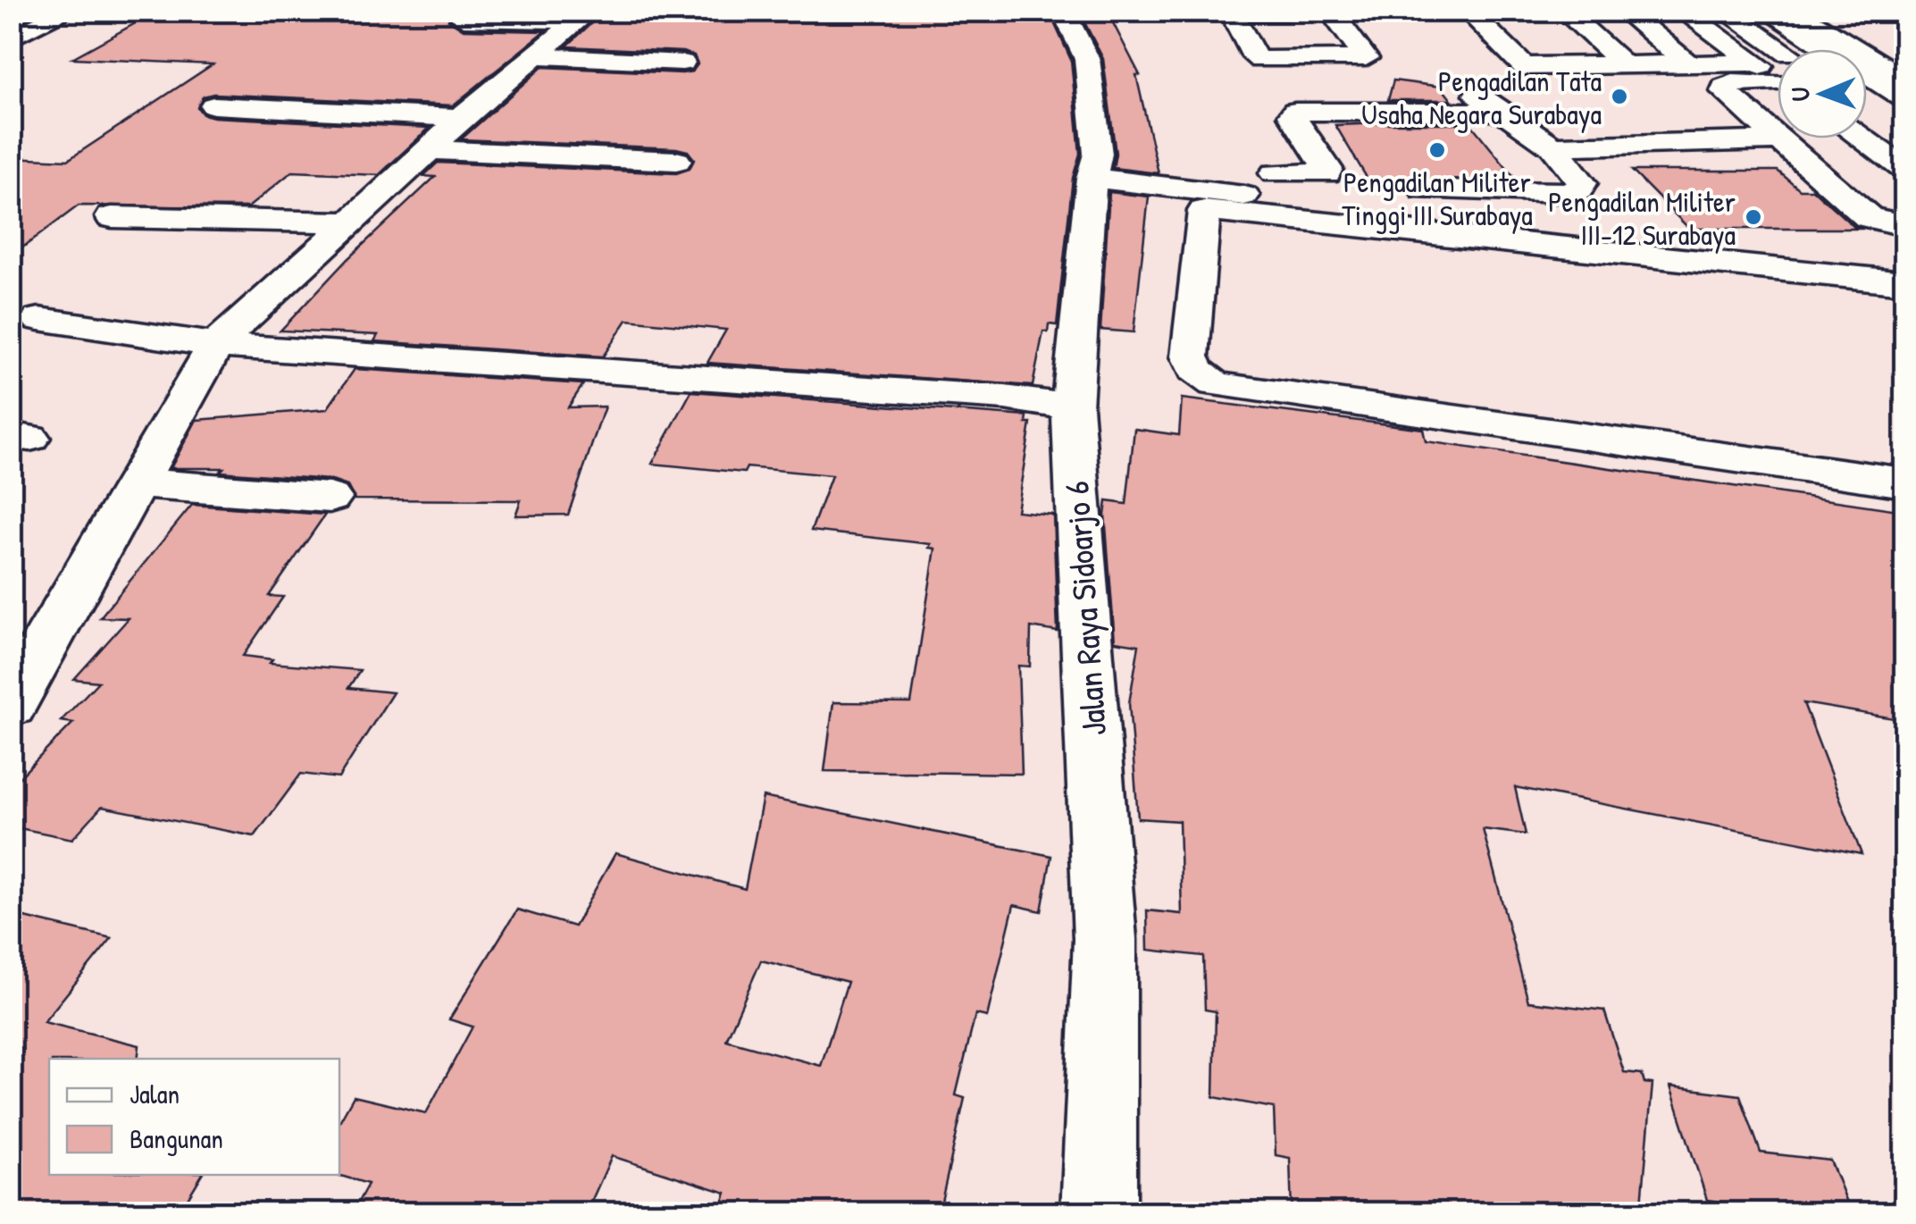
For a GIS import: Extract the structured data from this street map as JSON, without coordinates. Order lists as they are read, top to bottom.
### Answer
{
  "streets": {
    "main road": ["Jalan Raya Sidoarjo 6"]
  },
  "places": ["Pengadilan Tata Usaha Negara Surabaya", "Pengadilan Militer Tinggi III Surabaya", "Pengadilan Militer III-12 Surabaya"],
  "legend": ["Jalan", "Bangunan"],
  "north": "left"
}
